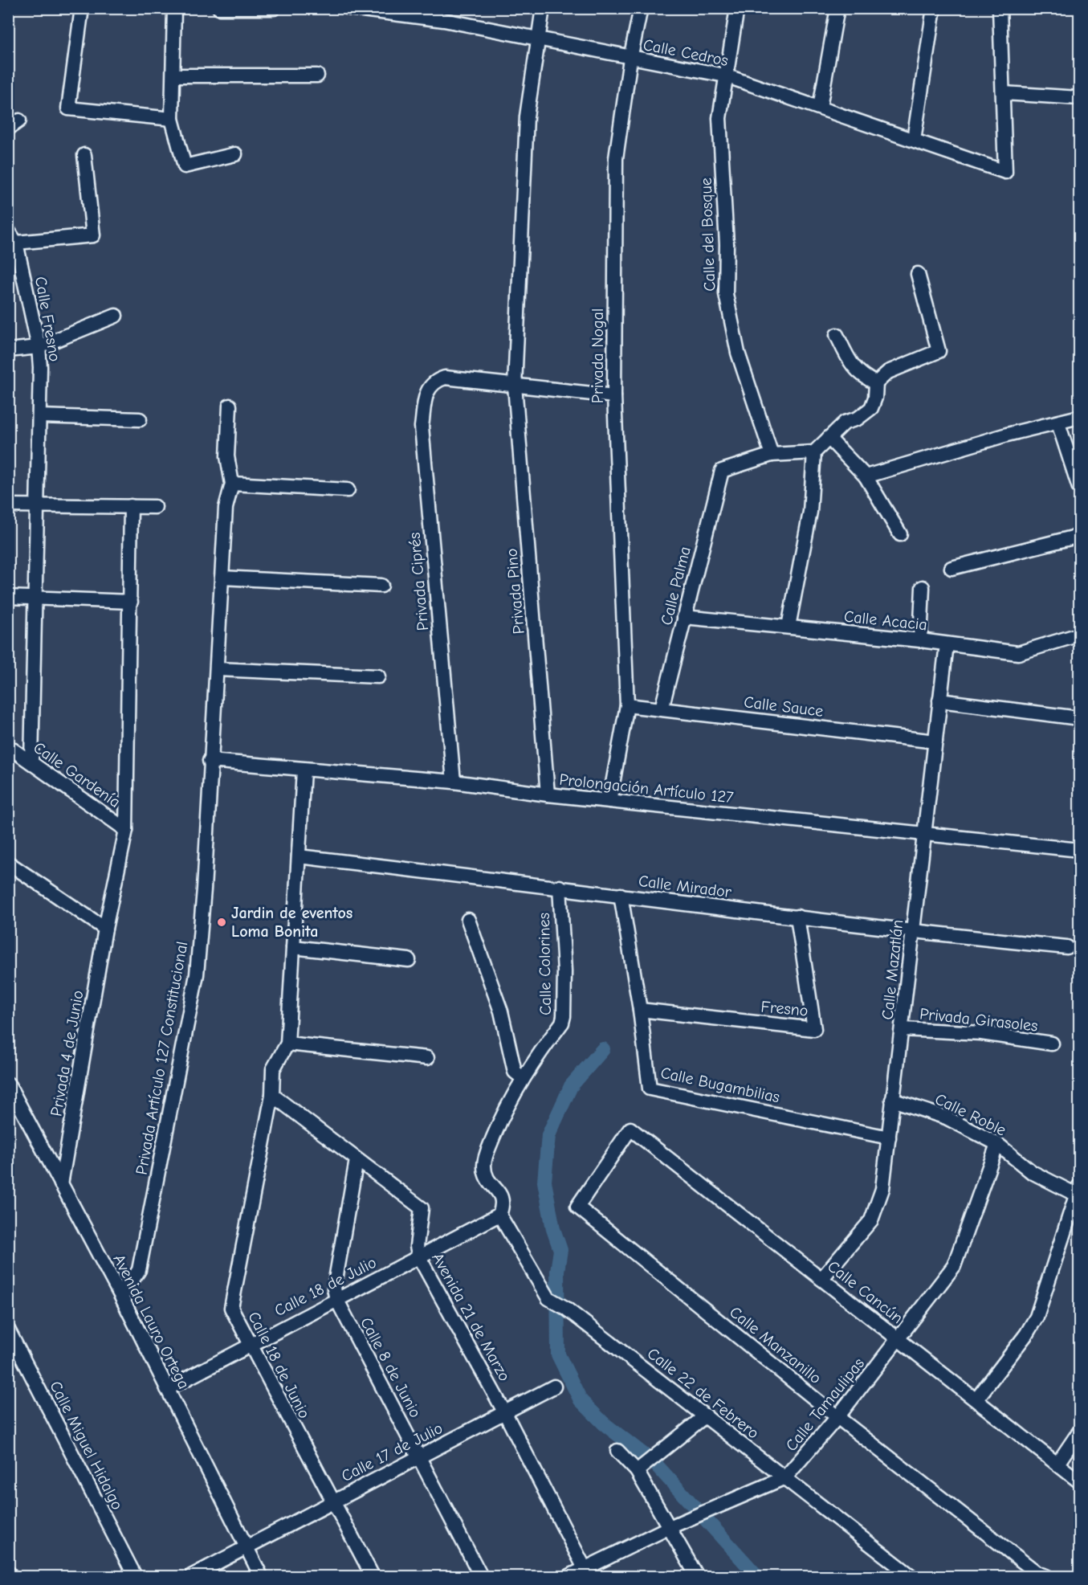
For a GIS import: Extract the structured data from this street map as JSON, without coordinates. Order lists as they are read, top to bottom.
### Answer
{
  "streets": {
    "street": [
      "Calle Cedros",
      "Calle del Bosque",
      "Calle Fresno",
      "Privada Nogal",
      "Privada Ciprés",
      "Calle Palma",
      "Privada Pino",
      "Calle Acacia",
      "Calle Sauce",
      "Calle Gardenía",
      "Prolongación Artículo 127",
      "Calle Mirador",
      "Calle Colorines",
      "Calle Mazatlán",
      "Fresno",
      "Privada Girasoles",
      "Privada 4 de Junio",
      "Privada Artículo 127 Constitucional",
      "Calle Bugambilias",
      "Calle Roble",
      "Calle 18 de Julio",
      "Calle Cancún",
      "Avenida 21 de Marzo",
      "Avenida Lauro Ortega",
      "Calle Manzanillo",
      "Calle 18 de Junio",
      "Calle 8 de Junio",
      "Calle 22 de Febrero",
      "Calle Tamaulipas",
      "Calle Miguel Hidalgo",
      "Calle 17 de Julio"
    ]
  },
  "crossings": [
    ["Calle Cedros", "Calle del Bosque"],
    ["Calle Cedros", "Privada Nogal"],
    ["Calle Cedros", "Privada Pino"],
    ["Calle del Bosque", "Calle Palma"],
    ["Calle Fresno", "Calle Gardenía"],
    ["Privada Nogal", "Calle Sauce"],
    ["Privada Nogal", "Prolongación Artículo 127"],
    ["Privada Ciprés", "Privada Pino"],
    ["Privada Ciprés", "Prolongación Artículo 127"],
    ["Calle Palma", "Calle Acacia"],
    ["Calle Palma", "Calle Sauce"],
    ["Privada Pino", "Prolongación Artículo 127"],
    ["Calle Acacia", "Calle Mazatlán"],
    ["Calle Sauce", "Calle Mazatlán"],
    ["Calle Gardenía", "Privada 4 de Junio"],
    ["Prolongación Artículo 127", "Calle Mazatlán"],
    ["Prolongación Artículo 127", "Privada Artículo 127 Constitucional"],
    ["Calle Mirador", "Calle Colorines"],
    ["Calle Mirador", "Calle Mazatlán"],
    ["Calle Mirador", "Fresno"],
    ["Calle Mirador", "Calle Bugambilias"],
    ["Calle Colorines", "Calle 18 de Julio"],
    ["Calle Colorines", "Calle 22 de Febrero"],
    ["Calle Mazatlán", "Privada Girasoles"],
    ["Calle Mazatlán", "Calle Bugambilias"],
    ["Calle Mazatlán", "Calle Roble"],
    ["Calle Mazatlán", "Calle Cancún"],
    ["Fresno", "Calle Bugambilias"],
    ["Privada 4 de Junio", "Avenida Lauro Ortega"],
    ["Privada Artículo 127 Constitucional", "Avenida Lauro Ortega"],
    ["Calle Roble", "Calle Tamaulipas"],
    ["Calle 18 de Julio", "Avenida 21 de Marzo"],
    ["Calle 18 de Julio", "Avenida Lauro Ortega"],
    ["Calle 18 de Julio", "Calle 18 de Junio"],
    ["Calle 18 de Julio", "Calle 8 de Junio"],
    ["Calle 18 de Julio", "Calle 22 de Febrero"],
    ["Calle Cancún", "Calle Manzanillo"],
    ["Calle Cancún", "Calle Tamaulipas"],
    ["Avenida 21 de Marzo", "Calle 18 de Junio"],
    ["Avenida 21 de Marzo", "Calle 8 de Junio"],
    ["Avenida 21 de Marzo", "Calle Tamaulipas"],
    ["Avenida 21 de Marzo", "Calle 17 de Julio"],
    ["Avenida Lauro Ortega", "Calle 17 de Julio"],
    ["Calle Manzanillo", "Calle Tamaulipas"],
    ["Calle 18 de Junio", "Calle 17 de Julio"],
    ["Calle 8 de Junio", "Calle 17 de Julio"],
    ["Calle 22 de Febrero", "Calle Tamaulipas"]
  ],
  "places": ["Jardin de eventos Loma Bonita"]
}
